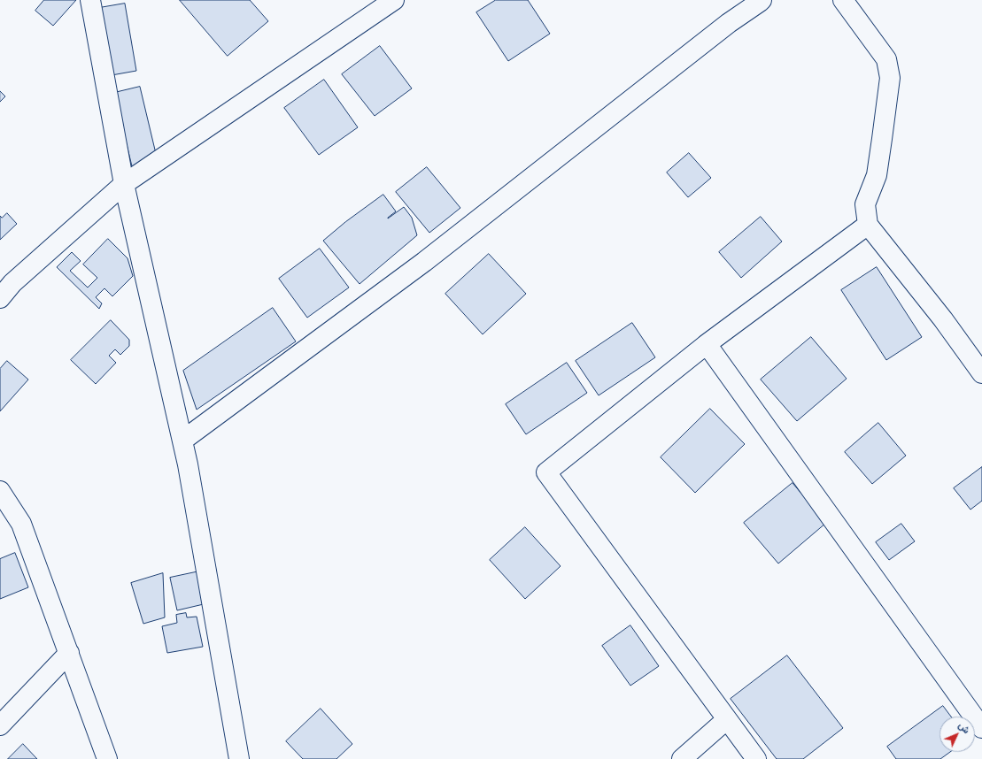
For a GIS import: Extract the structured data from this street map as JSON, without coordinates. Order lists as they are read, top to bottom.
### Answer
{
  "north": "top right"
}
